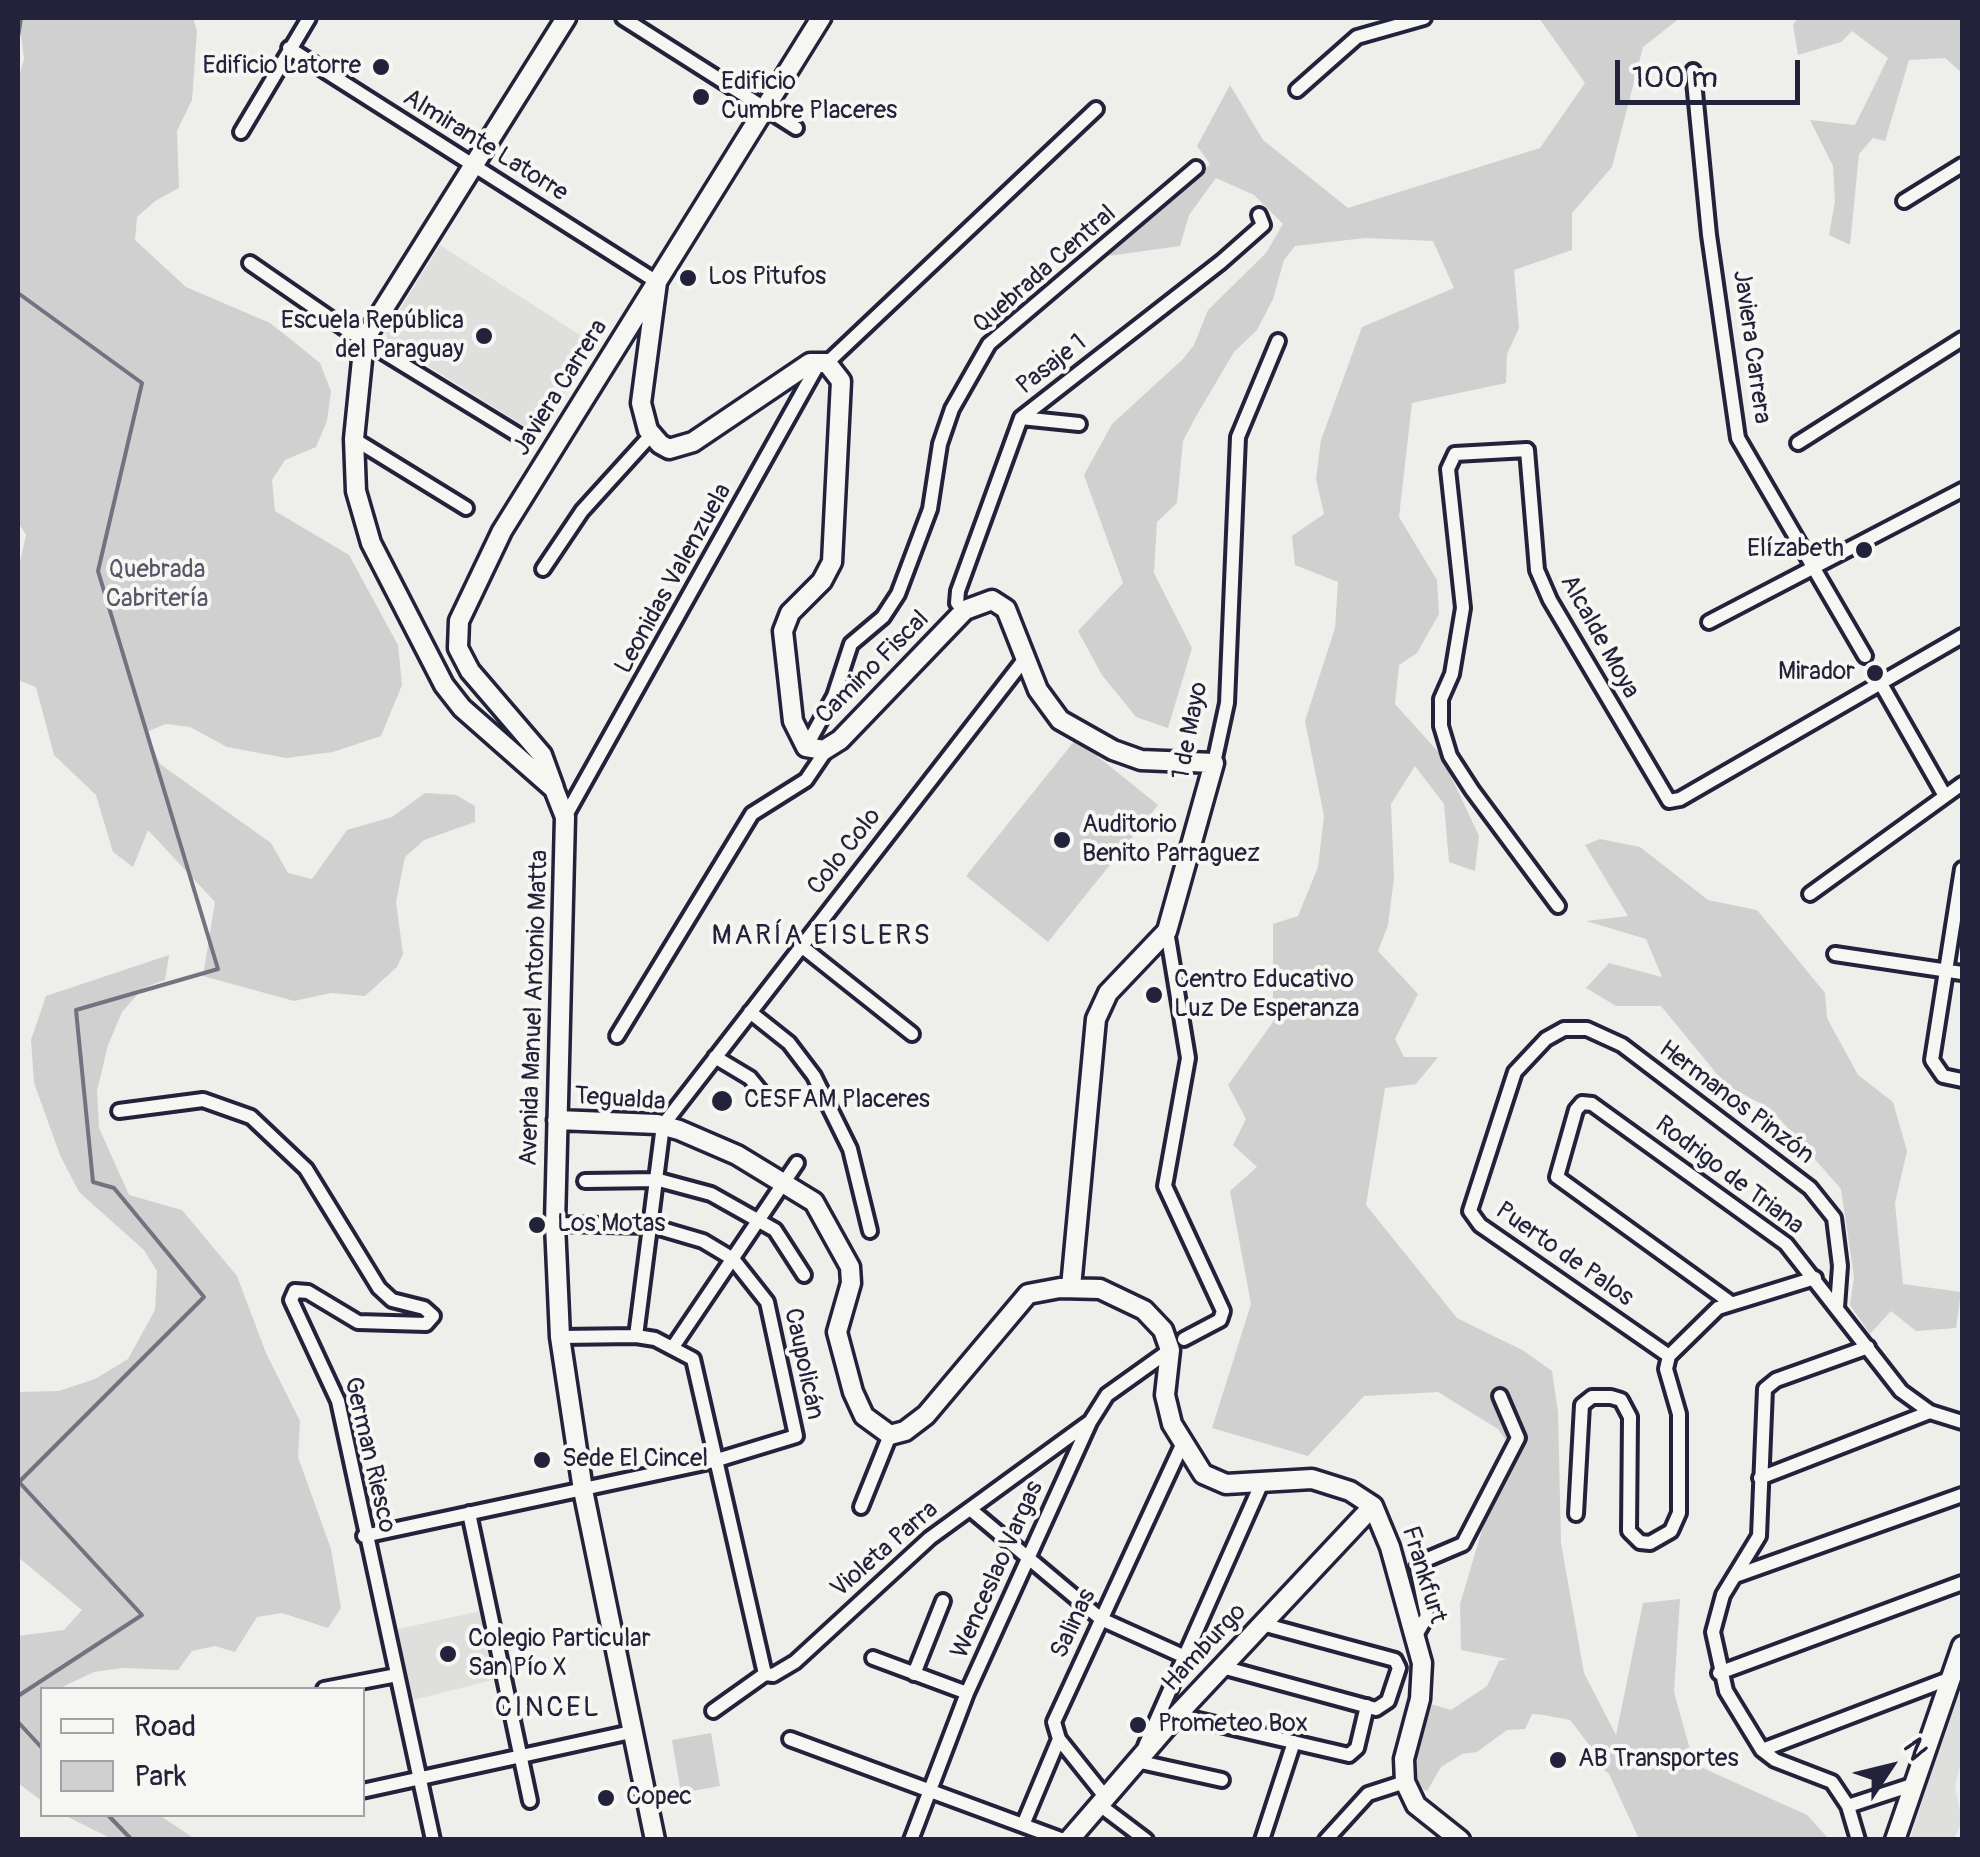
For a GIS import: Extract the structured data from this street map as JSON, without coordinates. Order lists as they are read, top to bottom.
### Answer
{
  "streets": {
    "street": [
      "Almirante Latorre",
      "Quebrada Central",
      "Javiera Carrera",
      "Pasaje 1",
      "Leonidas Valenzuela",
      "Alcalde Moya",
      "Camino Fiscal",
      "1 de Mayo",
      "Colo Colo",
      "Avenida Manuel Antonio Matta",
      "Tegualda",
      "Hermanos Pinzón",
      "Rodrigo de Triana",
      "Puerto de Palos",
      "Caupolicán",
      "German Riesco",
      "Violeta Parra",
      "Wenceslao Vargas",
      "Frankfurt",
      "Salinas",
      "Hamburgo"
    ]
  },
  "crossings": [
    ["Almirante Latorre", "Javiera Carrera"],
    ["Almirante Latorre", "Avenida Manuel Antonio Matta"],
    ["Quebrada Central", "Camino Fiscal"],
    ["Javiera Carrera", "Avenida Manuel Antonio Matta"],
    ["Pasaje 1", "Camino Fiscal"],
    ["Leonidas Valenzuela", "Camino Fiscal"],
    ["Leonidas Valenzuela", "Avenida Manuel Antonio Matta"],
    ["1 de Mayo", "Wenceslao Vargas"],
    ["Colo Colo", "Tegualda"],
    ["Avenida Manuel Antonio Matta", "Tegualda"],
    ["Avenida Manuel Antonio Matta", "Caupolicán"],
    ["Hermanos Pinzón", "Rodrigo de Triana"],
    ["Hermanos Pinzón", "Puerto de Palos"],
    ["Violeta Parra", "Wenceslao Vargas"],
    ["Wenceslao Vargas", "Frankfurt"],
    ["Frankfurt", "Salinas"],
    ["Frankfurt", "Hamburgo"]
  ],
  "districts": ["MARÍA EISLERS", "CINCEL"],
  "parks": ["Quebrada Cabritería"],
  "places": [
    "Edificio Latorre",
    "Edificio Cumbre Placeres",
    "Los Pitufos",
    "Escuela República del Paraguay",
    "Elízabeth",
    "Mirador",
    "Auditorio Benito Parraguez",
    "Centro Educativo Luz De Esperanza",
    "CESFAM Placeres",
    "Los Motas",
    "Sede El Cincel",
    "Colegio Particular San Pío X",
    "Prometeo Box",
    "AB Transportes",
    "Copec"
  ],
  "legend": ["Road", "Park"],
  "scale_bar": "100 m",
  "north": "top right"
}
